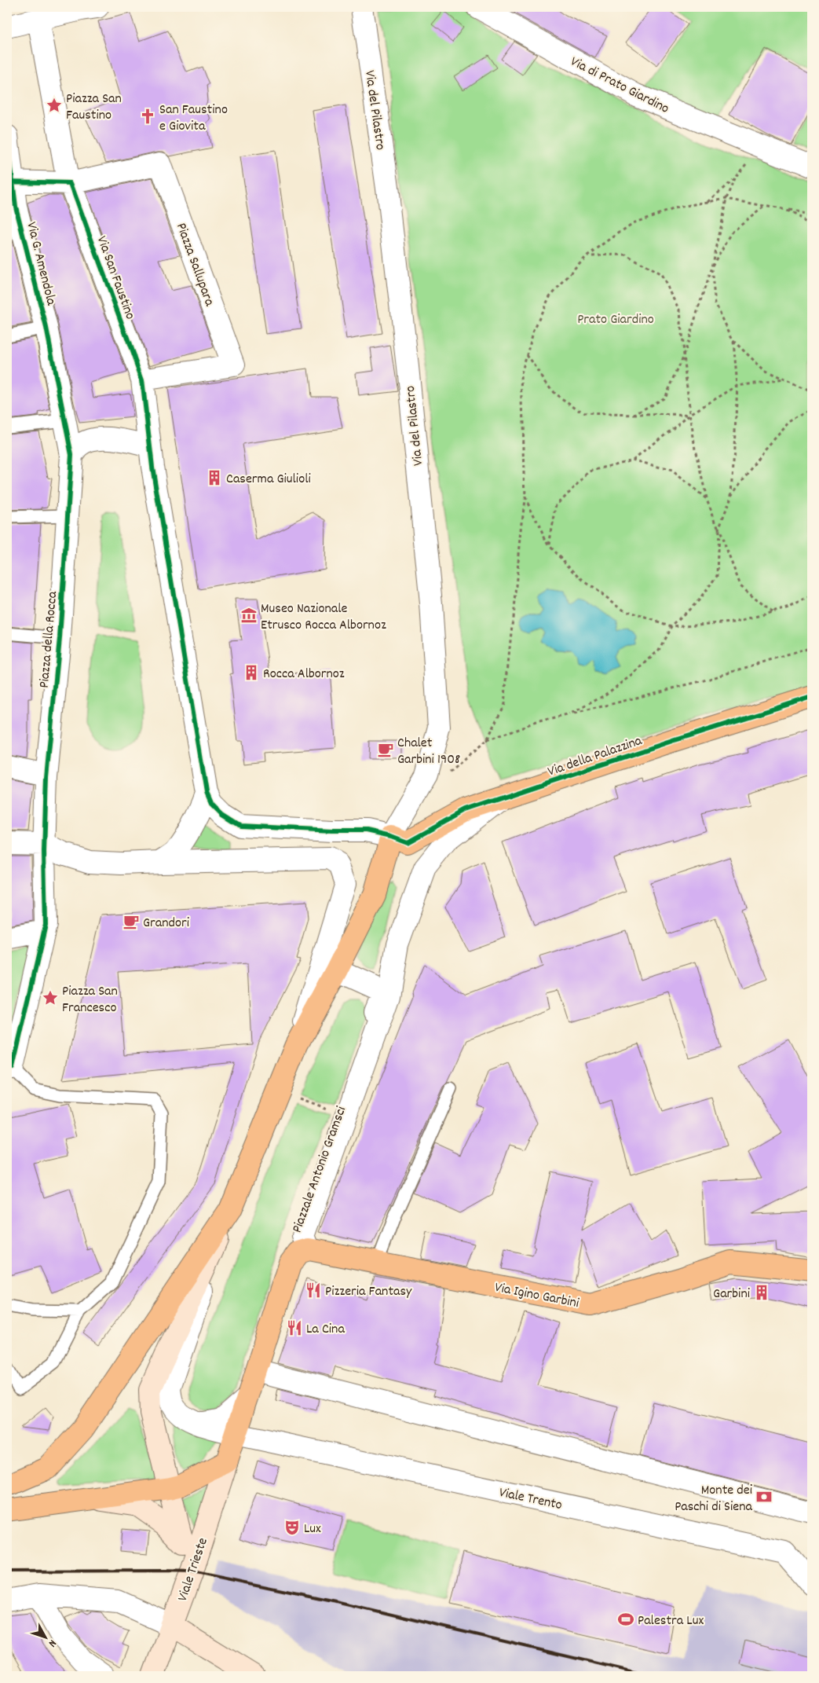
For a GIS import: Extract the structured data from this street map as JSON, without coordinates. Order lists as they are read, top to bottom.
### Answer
{
  "streets": {
    "main road": [
      "Via della Palazzina",
      "Piazzale Antonio Gramsci",
      "Via Igino Garbini",
      "Viale Trieste"
    ],
    "street": [
      "Via di Prato Giardino",
      "Via del Pilastro",
      "Via G. Amendola",
      "Piazza Sallupara",
      "Via San Faustino",
      "Piazza della Rocca",
      "Viale Trento"
    ]
  },
  "crossings": [
    ["Via del Pilastro", "Via della Palazzina"],
    ["Via G. Amendola", "Piazza della Rocca"],
    ["Piazza Sallupara", "Via San Faustino"],
    ["Via della Palazzina", "Piazzale Antonio Gramsci"],
    ["Piazzale Antonio Gramsci", "Via Igino Garbini"],
    ["Piazzale Antonio Gramsci", "Viale Trento"],
    ["Piazzale Antonio Gramsci", "Viale Trieste"]
  ],
  "parks": ["Prato Giardino"],
  "places": {
    "place": ["Piazza San Faustino", "Piazza San Francesco"],
    "church": ["San Faustino e Giovita"],
    "building": ["Caserma Giulioli", "Rocca Albornoz", "Garbini"],
    "museum": ["Museo Nazionale Etrusco Rocca Albornoz"],
    "cafe": ["Chalet Garbini 1908", "Grandori"],
    "restaurant": ["Pizzeria Fantasy", "La Cina"],
    "bank": ["Monte dei Paschi di Siena"],
    "theatre": ["Lux"],
    "sports": ["Palestra Lux"]
  },
  "north": "bottom right"
}
